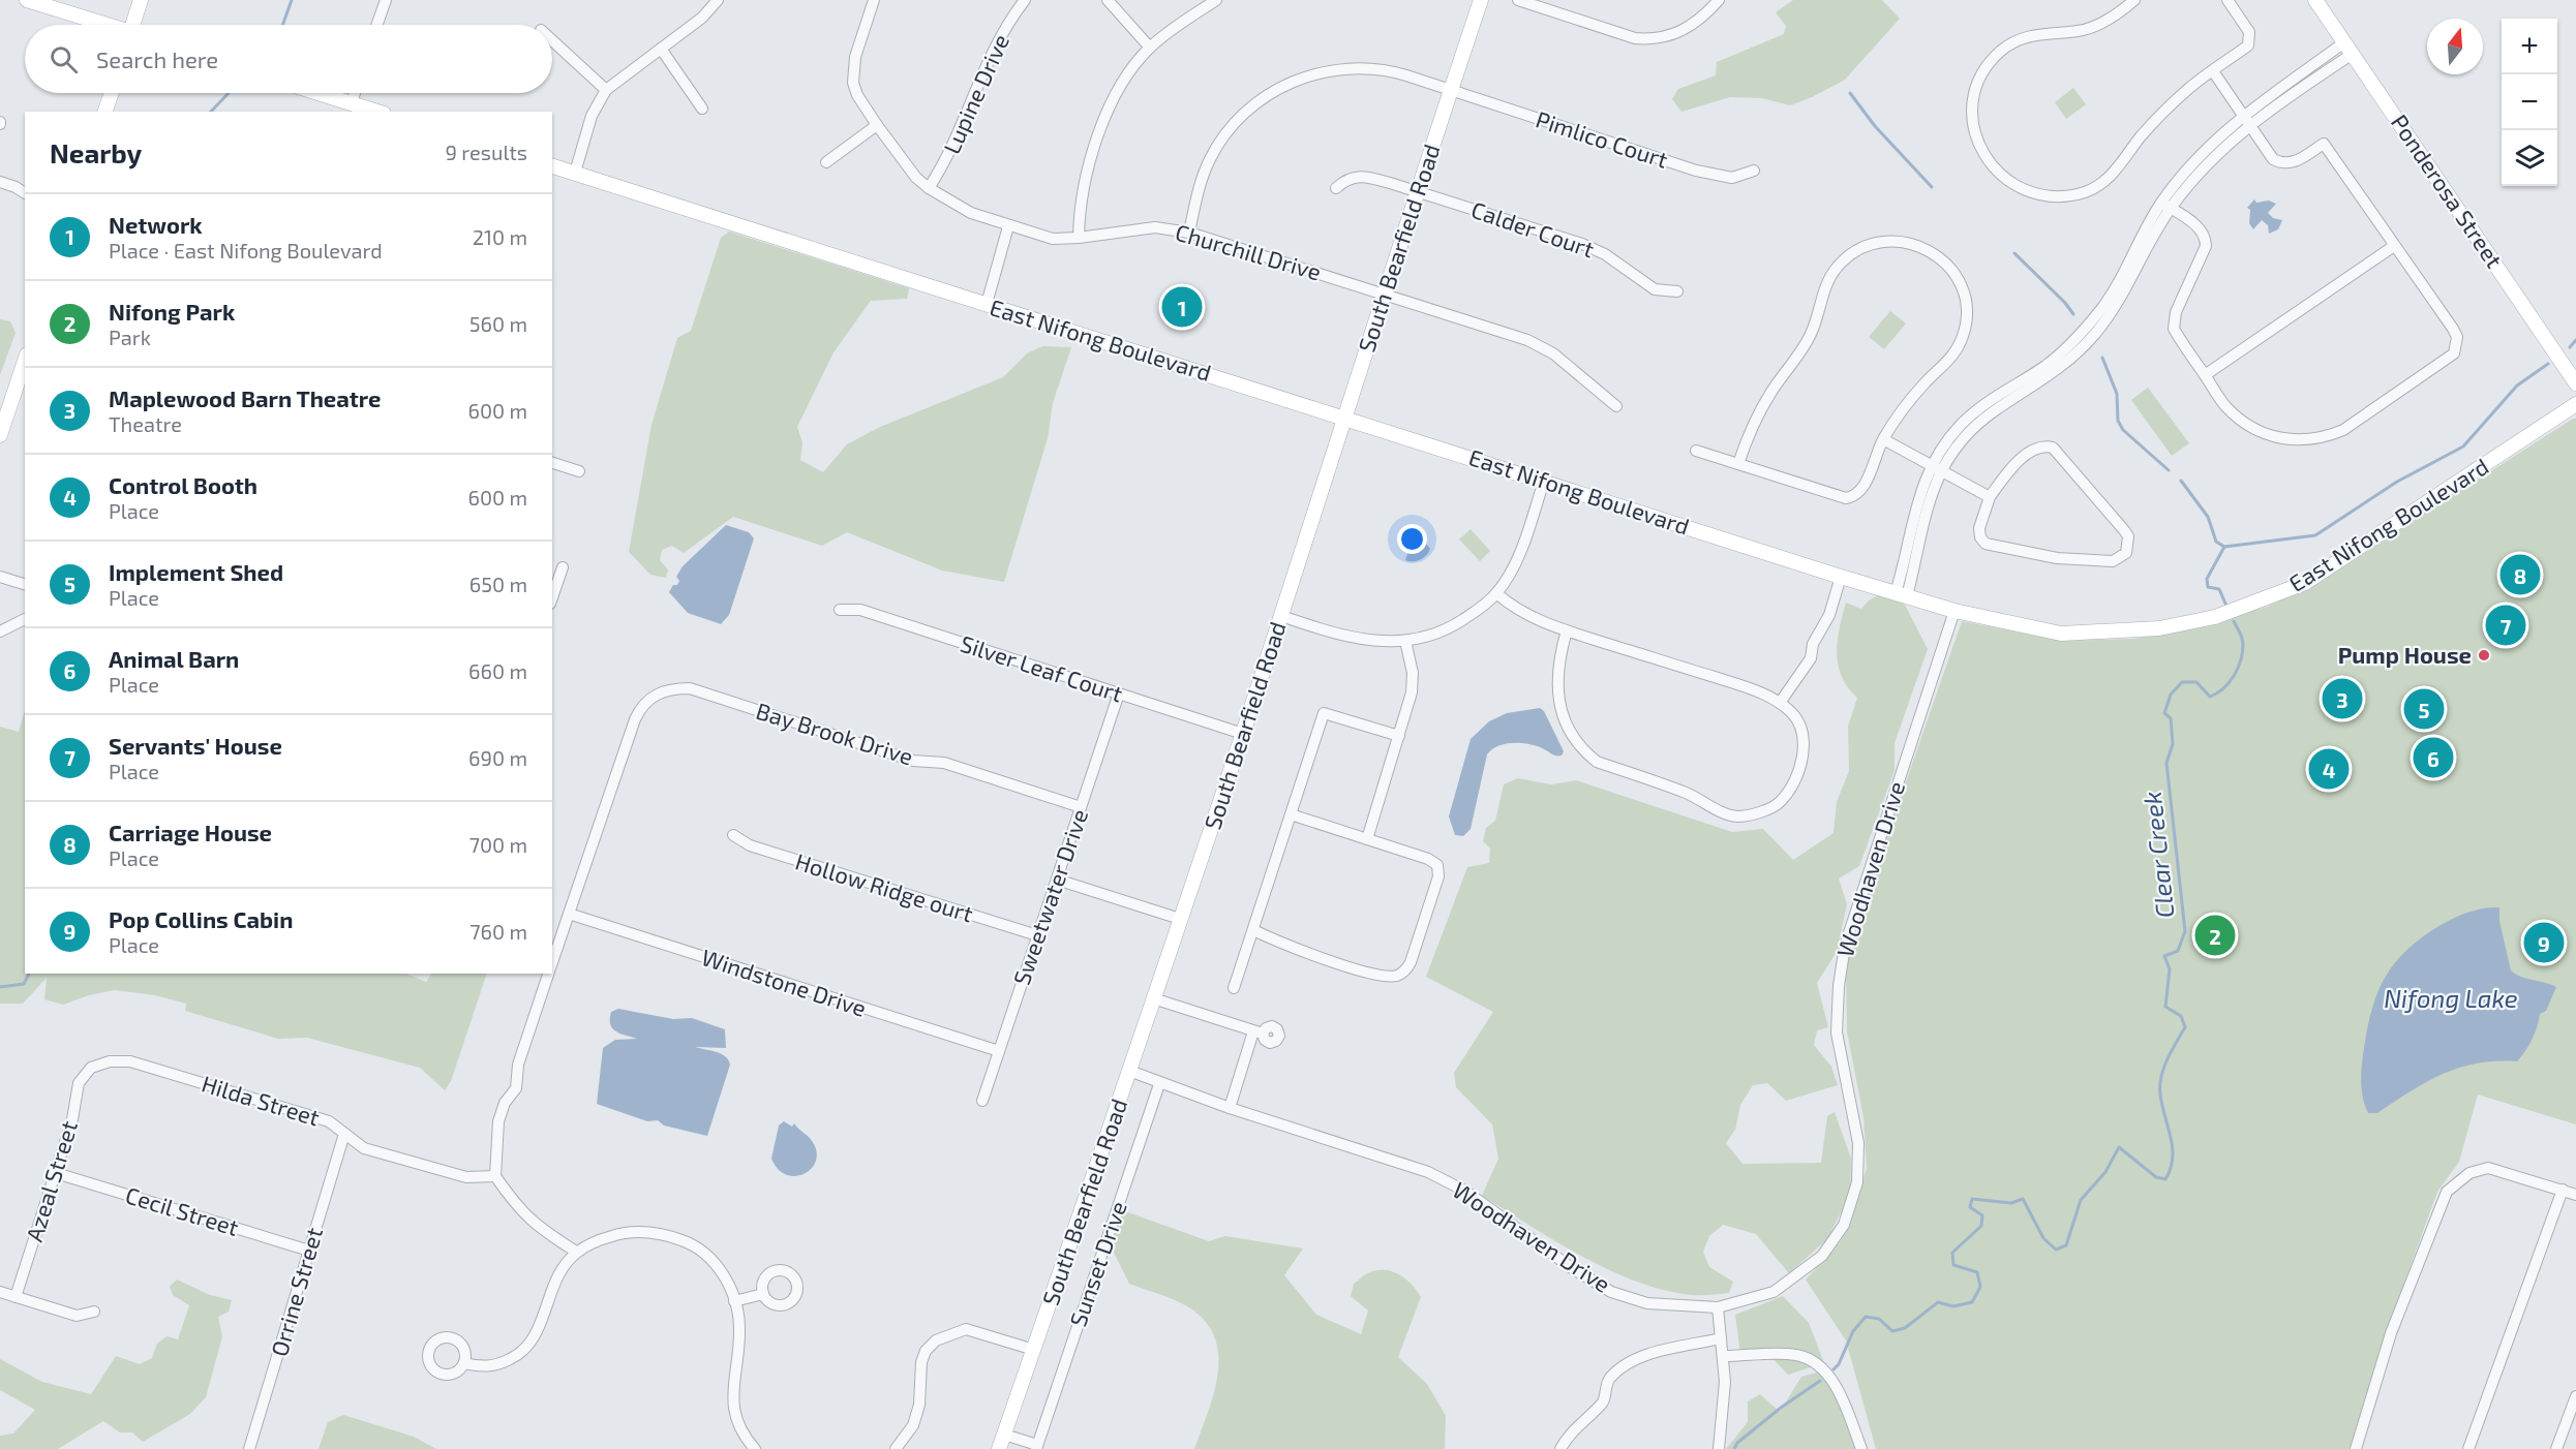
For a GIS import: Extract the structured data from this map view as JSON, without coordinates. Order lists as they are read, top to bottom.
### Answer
{
  "streets": {
    "street": [
      "Lupine Drive",
      "Pimlico Court",
      "Ponderosa Street",
      "Calder Court",
      "South Bearfield Road",
      "Churchill Drive",
      "East Nifong Boulevard",
      "Silver Leaf Court",
      "Bay Brook Drive",
      "Woodhaven Drive",
      "Hollow Ridge ourt",
      "Sweetwater Drive",
      "Windstone Drive",
      "Hilda Street",
      "Azeal Street",
      "Cecil Street",
      "Sunset Drive",
      "Orrine Street"
    ]
  },
  "crossings": [
    ["Lupine Drive", "Churchill Drive"],
    ["Pimlico Court", "South Bearfield Road"],
    ["Pimlico Court", "Churchill Drive"],
    ["Calder Court", "South Bearfield Road"],
    ["South Bearfield Road", "Churchill Drive"],
    ["South Bearfield Road", "East Nifong Boulevard"],
    ["South Bearfield Road", "Silver Leaf Court"],
    ["South Bearfield Road", "Woodhaven Drive"],
    ["South Bearfield Road", "Sunset Drive"],
    ["East Nifong Boulevard", "Woodhaven Drive"],
    ["Silver Leaf Court", "Sweetwater Drive"],
    ["Bay Brook Drive", "Sweetwater Drive"],
    ["Bay Brook Drive", "Windstone Drive"],
    ["Woodhaven Drive", "Sunset Drive"],
    ["Hollow Ridge ourt", "Sweetwater Drive"],
    ["Sweetwater Drive", "Windstone Drive"],
    ["Hilda Street", "Azeal Street"],
    ["Hilda Street", "Orrine Street"],
    ["Azeal Street", "Cecil Street"],
    ["Cecil Street", "Orrine Street"]
  ],
  "water": ["Clear Creek", "Nifong Lake"],
  "places": ["Pump House"],
  "north": "top",
  "page": {
    "map_buttons": ["+", "−"],
    "search": "Search here",
    "heading": ["Nearby", "9 results"],
    "list": [
      {
        "mark": "1",
        "name": "Network",
        "note": "Place · East Nifong Boulevard",
        "value": "210 m"
      },
      {
        "mark": "2",
        "name": "Nifong Park",
        "note": "Park",
        "value": "560 m"
      },
      {
        "mark": "3",
        "name": "Maplewood Barn Theatre",
        "note": "Theatre",
        "value": "600 m"
      },
      {
        "mark": "4",
        "name": "Control Booth",
        "note": "Place",
        "value": "600 m"
      },
      {
        "mark": "5",
        "name": "Implement Shed",
        "note": "Place",
        "value": "650 m"
      },
      {
        "mark": "6",
        "name": "Animal Barn",
        "note": "Place",
        "value": "660 m"
      },
      {
        "mark": "7",
        "name": "Servants' House",
        "note": "Place",
        "value": "690 m"
      },
      {
        "mark": "8",
        "name": "Carriage House",
        "note": "Place",
        "value": "700 m"
      },
      {
        "mark": "9",
        "name": "Pop Collins Cabin",
        "note": "Place",
        "value": "760 m"
      }
    ],
    "pins": [
      "1",
      "8",
      "7",
      "3",
      "5",
      "6",
      "4",
      "2",
      "9"
    ]
  }
}
